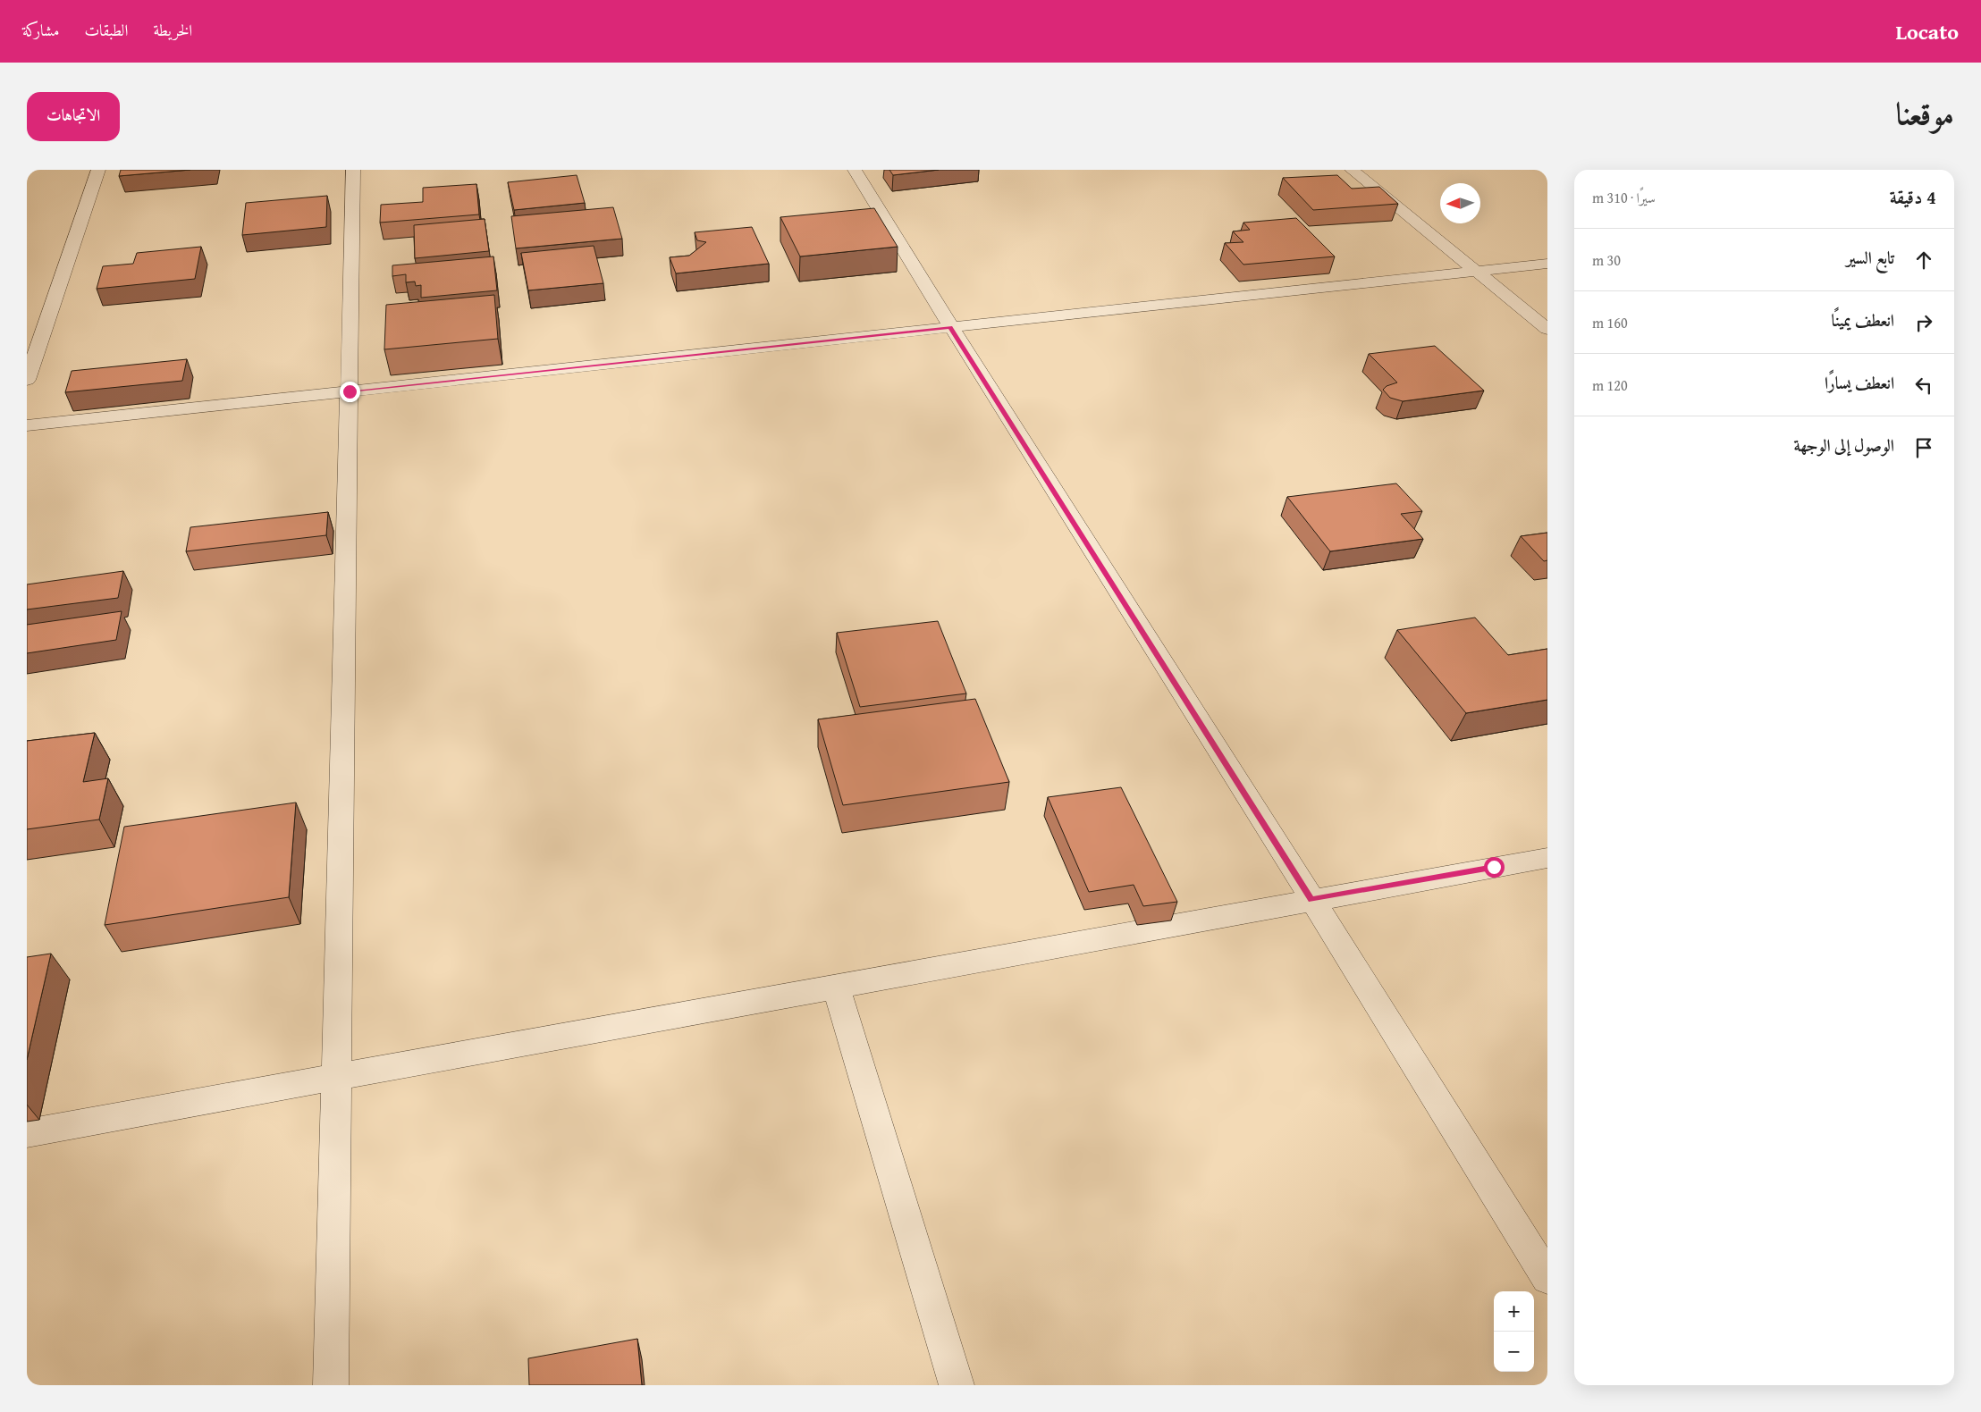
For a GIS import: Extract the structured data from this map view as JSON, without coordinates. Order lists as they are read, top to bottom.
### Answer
{
  "north": "left",
  "page": {
    "header": "Locato",
    "nav": ["الخريطة", "الطبقات", "مشاركة"],
    "title": "موقعنا",
    "buttons": "الاتجاهات",
    "heading": ["4 دقيقة", "سيرًا · 310 m"],
    "list": [
      ["تابع السير", "30 m"],
      ["انعطف يمينًا", "160 m"],
      ["انعطف يسارًا", "120 m"],
      "الوصول إلى الوجهة"
    ],
    "map_buttons": ["+", "−"]
  }
}
